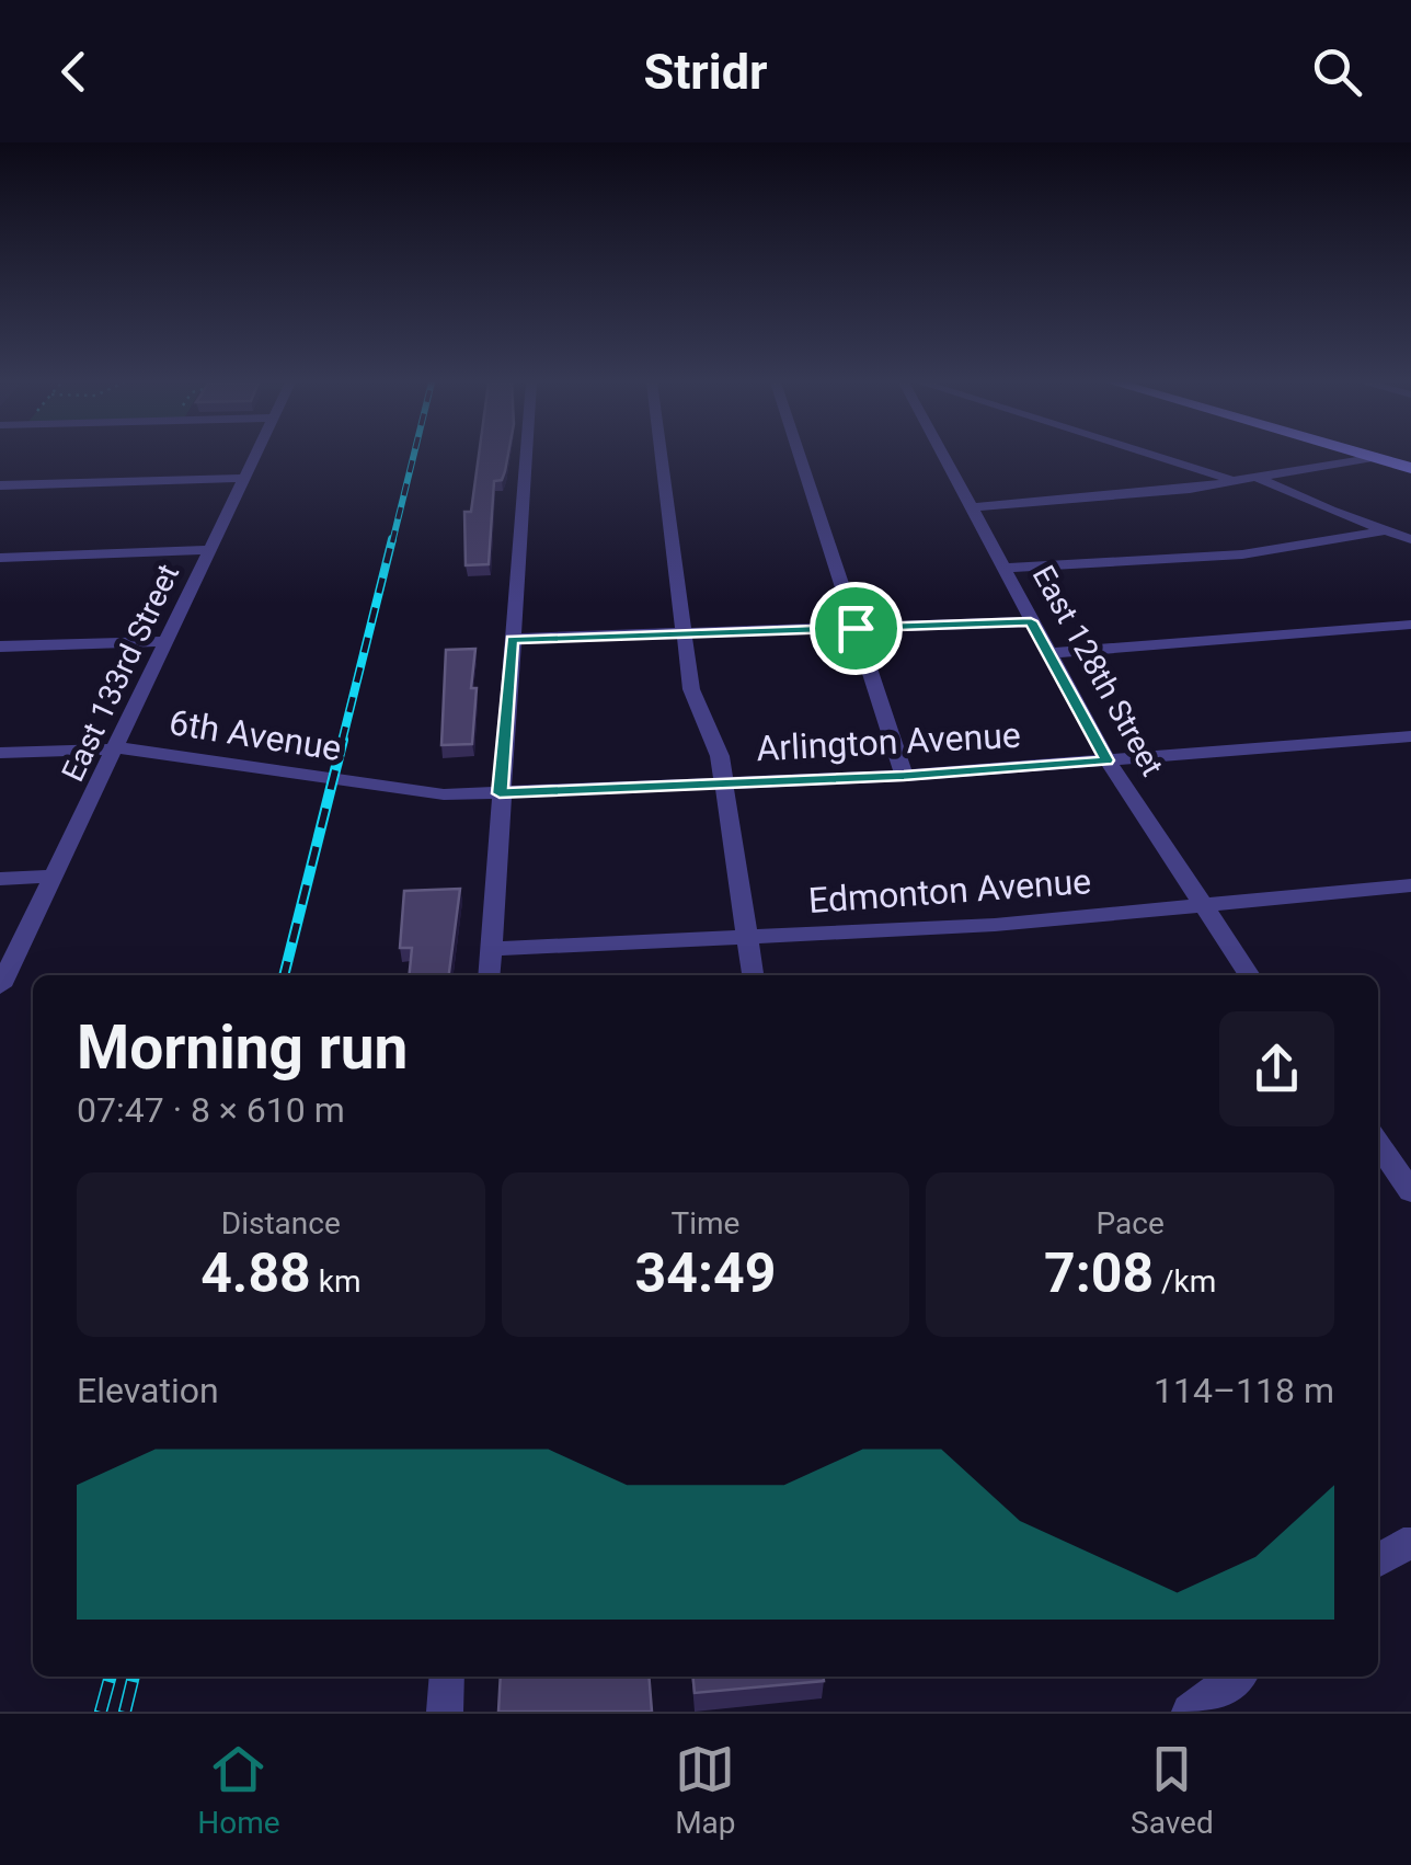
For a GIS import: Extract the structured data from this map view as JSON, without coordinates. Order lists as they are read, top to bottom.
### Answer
{
  "streets": {
    "street": [
      "East 128th Street",
      "East 133rd Street",
      "6th Avenue",
      "Arlington Avenue",
      "Edmonton Avenue"
    ]
  },
  "crossings": [
    ["East 128th Street", "Arlington Avenue"],
    ["East 128th Street", "Edmonton Avenue"],
    ["East 133rd Street", "6th Avenue"],
    ["6th Avenue", "Arlington Avenue"]
  ],
  "page": {
    "header": "Stridr",
    "heading": ["Morning run", "07:47 · 8 × 610 m"],
    "stats": [
      ["Distance", "4.88 km"],
      ["Time", "34:49"],
      ["Pace", "7:08 /km"]
    ],
    "chart": ["Elevation", "114–118 m"],
    "tabs": ["Home", "Map", "Saved"]
  }
}
